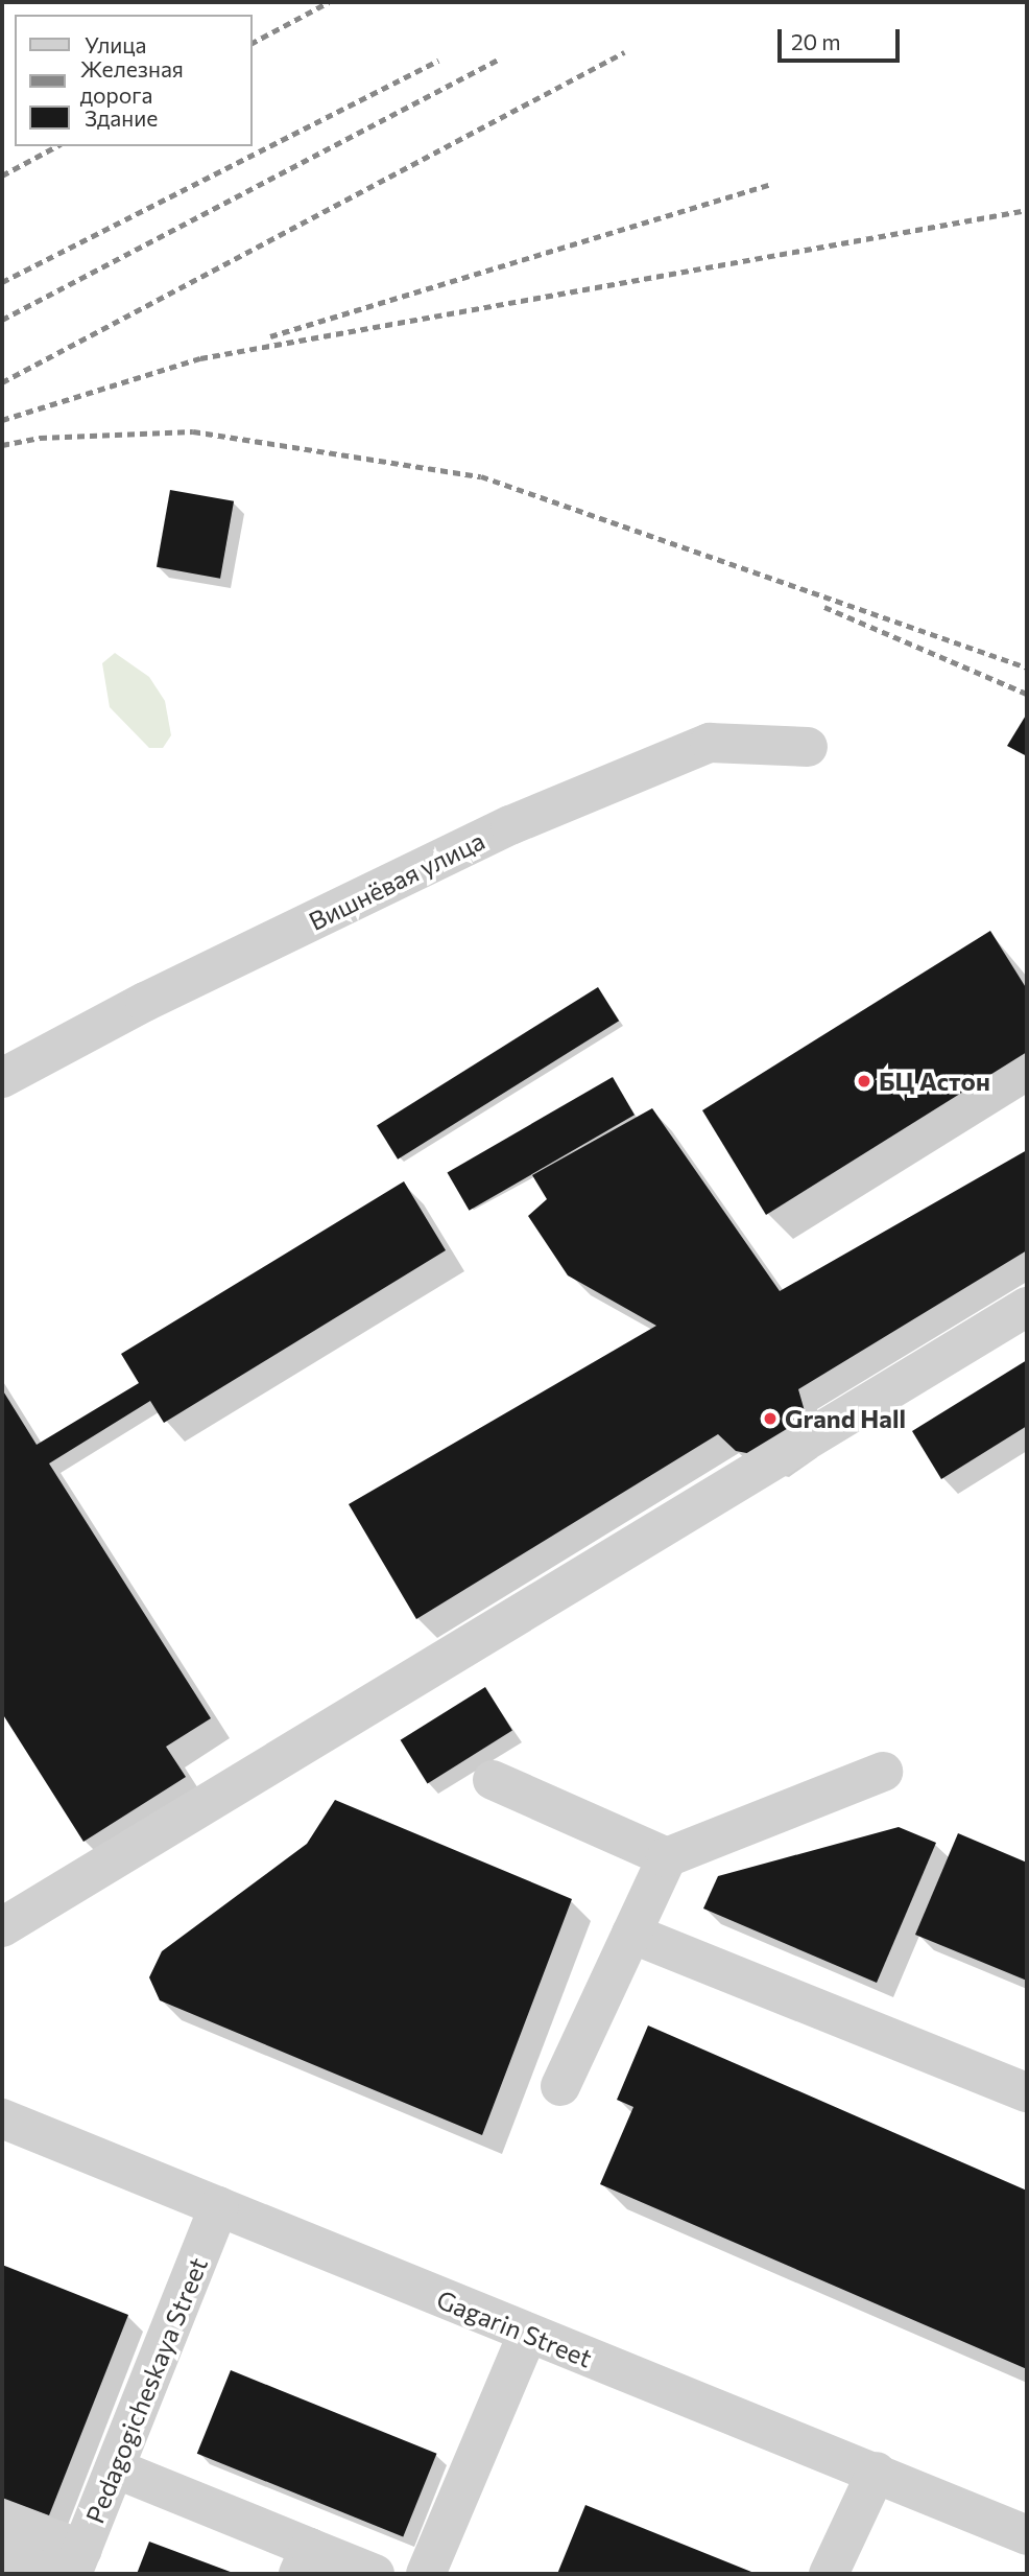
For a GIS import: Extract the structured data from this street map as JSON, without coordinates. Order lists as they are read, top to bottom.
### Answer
{
  "streets": {
    "street": ["Вишнёвая улица", "Gagarin Street", "Pedagogicheskaya Street"]
  },
  "crossings": [
    ["Gagarin Street", "Pedagogicheskaya Street"]
  ],
  "places": ["БЦ Астон", "Grand Hall"],
  "legend": ["Улица", "Железная дорога", "Здание"],
  "scale_bar": "20 m"
}
